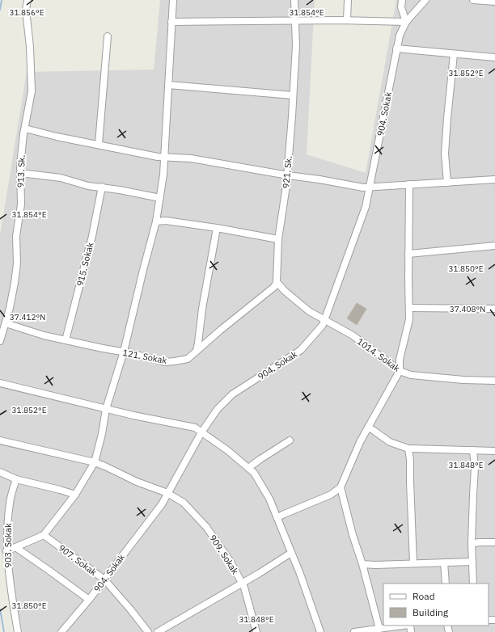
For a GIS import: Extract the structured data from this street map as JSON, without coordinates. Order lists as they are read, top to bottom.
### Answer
{
  "streets": {
    "street": [
      "904. Sokak",
      "913. Sk.",
      "921. Sk.",
      "915. Sokak",
      "1014. Sokak",
      "121. Sokak",
      "903. Sokak",
      "909. Sokak",
      "907. Sokak"
    ]
  },
  "crossings": [
    ["904. Sokak", "1014. Sokak"],
    ["904. Sokak", "909. Sokak"],
    ["904. Sokak", "907. Sokak"],
    ["913. Sk.", "121. Sokak"],
    ["921. Sk.", "121. Sokak"],
    ["915. Sokak", "121. Sokak"]
  ],
  "legend": ["Road", "Building"],
  "coordinates": [
    "31.854°E",
    "31.856°E",
    "31.852°E",
    "31.850°E",
    "37.408°N",
    "37.412°N",
    "31.848°E"
  ]
}
